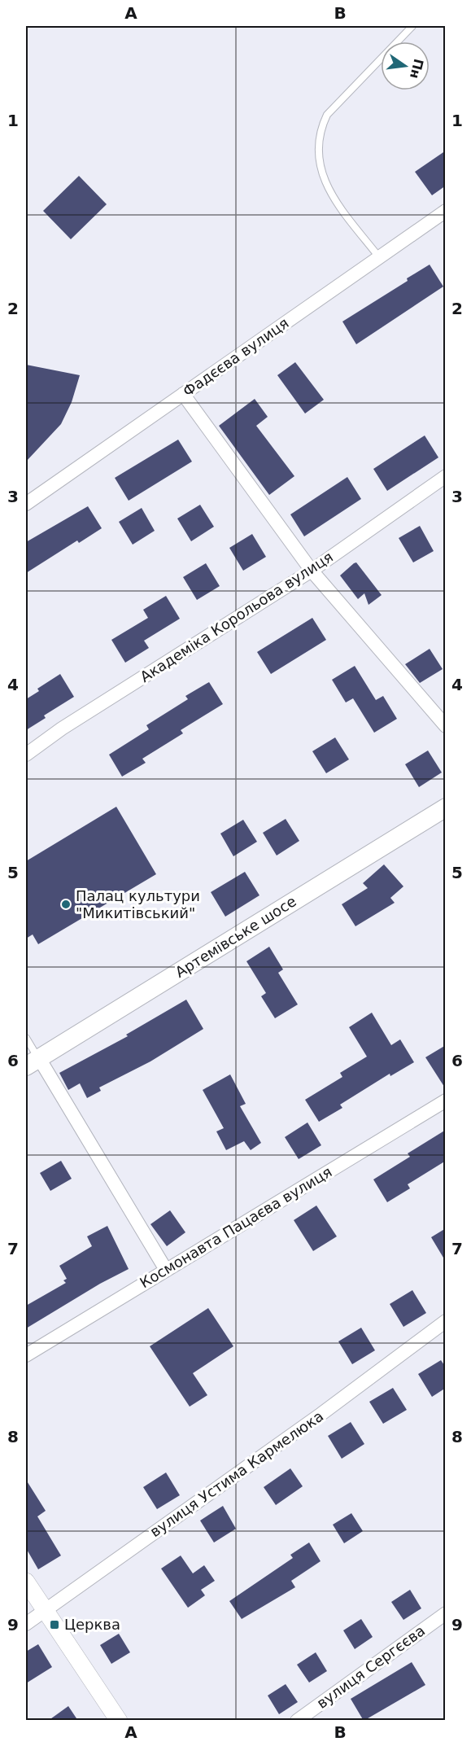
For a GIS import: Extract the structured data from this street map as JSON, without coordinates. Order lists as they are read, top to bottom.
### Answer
{
  "streets": {
    "main road": ["Артемівське шосе"],
    "street": [
      "Фадєєва вулиця",
      "Академіка Корольова вулиця",
      "Космонавта Пацаєва вулиця",
      "вулиця Устима Кармелюка",
      "вулиця Сергєєва"
    ]
  },
  "places": {
    "other": ["Палац культури \"Микитівський\""],
    "transit": ["Церква"]
  },
  "north": "right",
  "grid": {
    "columns": ["A", "B"],
    "rows": [
      "1",
      "2",
      "3",
      "4",
      "5",
      "6",
      "7",
      "8",
      "9"
    ]
  }
}
